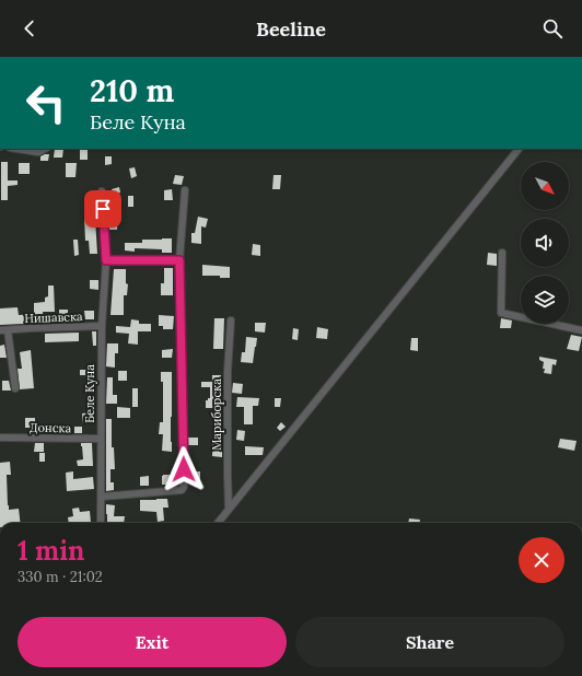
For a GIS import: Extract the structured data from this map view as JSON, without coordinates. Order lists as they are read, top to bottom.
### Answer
{
  "streets": {
    "street": [
      "Нишавска",
      "Беле Куна",
      "Мариборска",
      "Донска"
    ]
  },
  "crossings": [
    ["Нишавска", "Беле Куна"],
    ["Беле Куна", "Донска"]
  ],
  "north": "bottom right",
  "page": {
    "header": "Beeline",
    "turn": ["210 m", "Беле Куна"],
    "heading": ["1 min", "330 m · 21:02"],
    "buttons": ["Exit", "Share"]
  }
}
